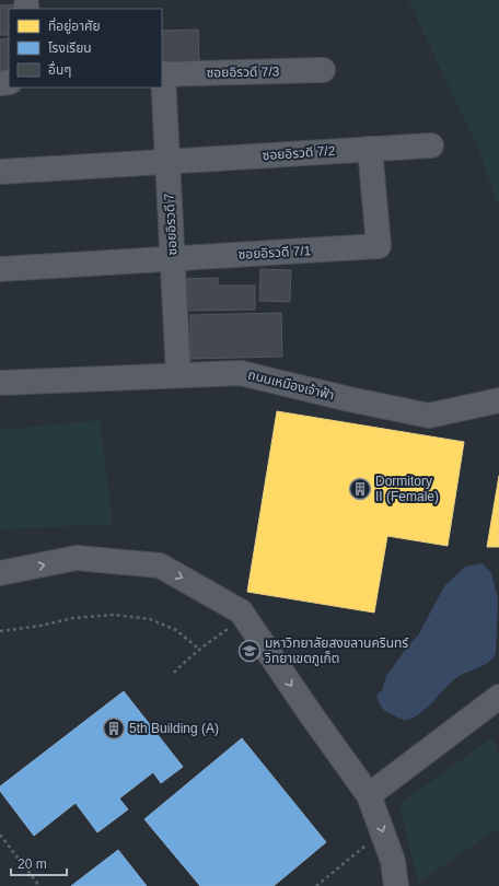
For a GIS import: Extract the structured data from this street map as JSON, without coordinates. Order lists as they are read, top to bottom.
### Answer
{
  "streets": {
    "street": [
      "ซอยอิรวดี 7/3",
      "ซอยอิรวดี 7/2",
      "ซอยอิรวดี 7",
      "ซอยอิรวดี 7/1",
      "ถนนเหมืองเจ้าฟ้า"
    ]
  },
  "crossings": [
    ["ซอยอิรวดี 7/3", "ซอยอิรวดี 7"],
    ["ซอยอิรวดี 7/2", "ซอยอิรวดี 7"],
    ["ซอยอิรวดี 7/2", "ซอยอิรวดี 7/1"],
    ["ซอยอิรวดี 7", "ซอยอิรวดี 7/1"],
    ["ซอยอิรวดี 7", "ถนนเหมืองเจ้าฟ้า"]
  ],
  "places": {
    "building": ["Dormitory II (Female)", "5th Building (A)"],
    "school or university": ["มหาวิทยาลัยสงขลานครินทร์ วิทยาเขตภูเก็ต"]
  },
  "legend": ["ที่อยู่อาศัย", "โรงเรียน", "อื่นๆ"],
  "scale_bar": "20 m"
}
